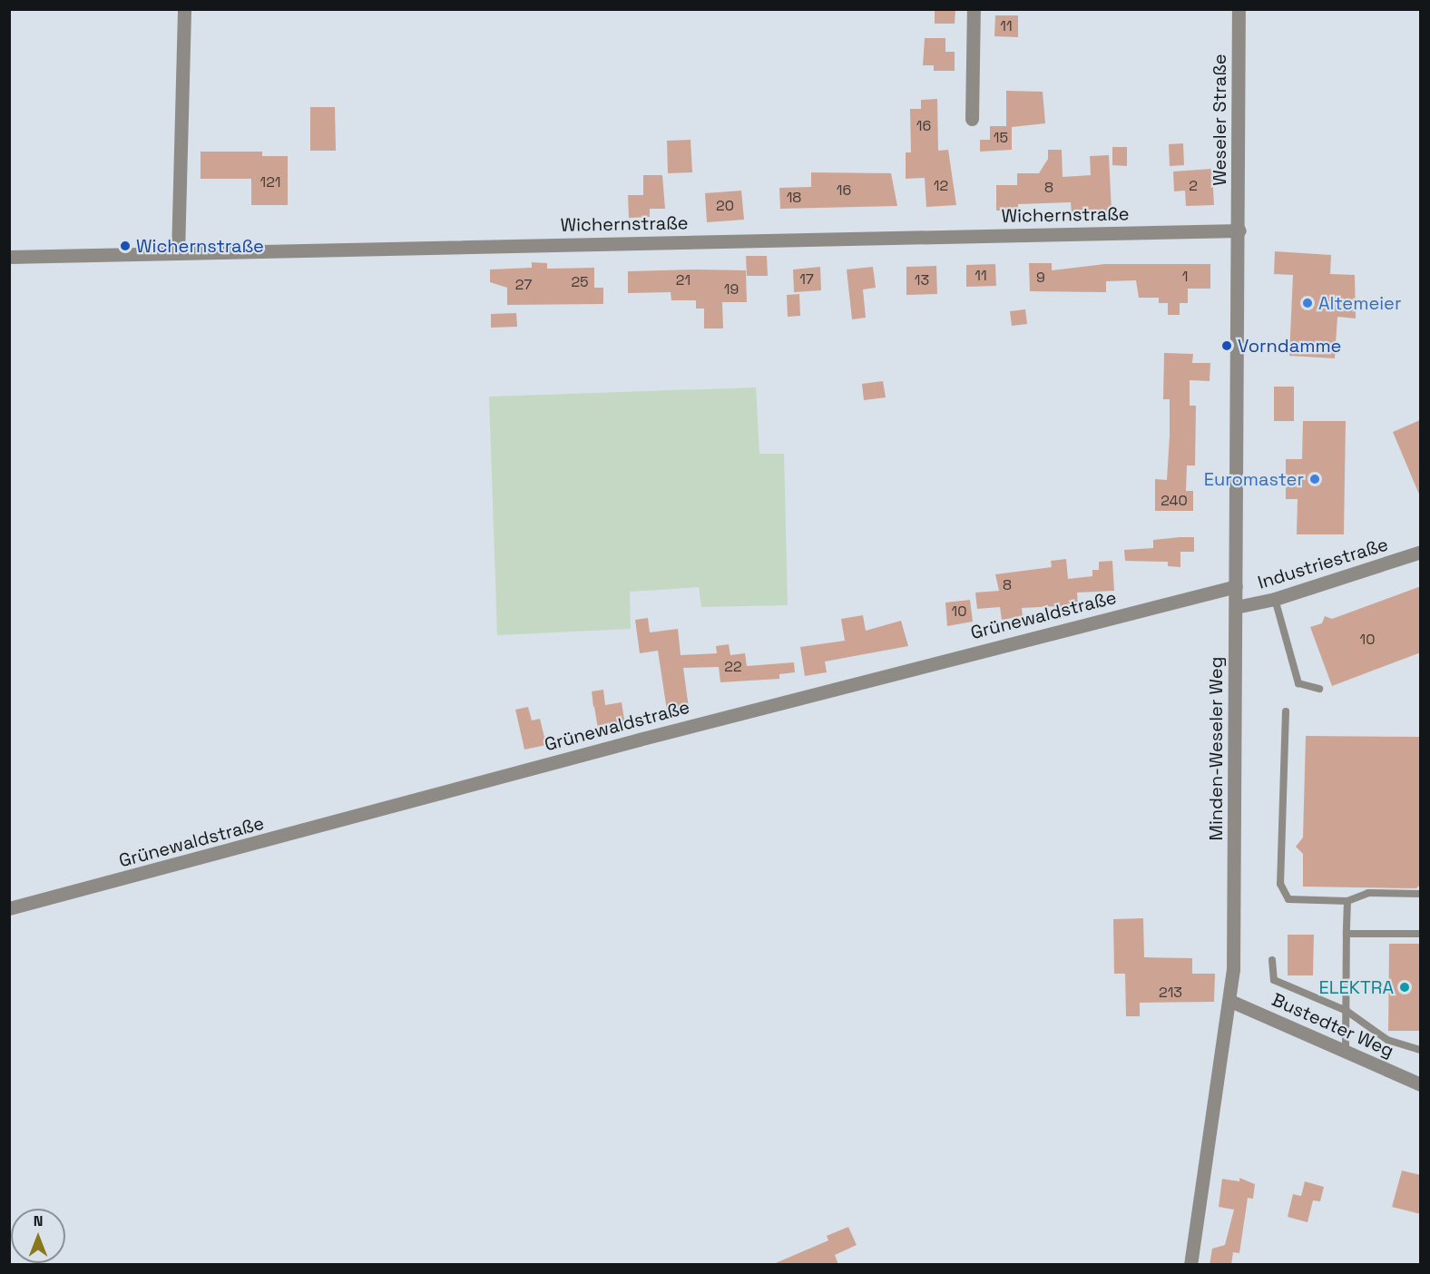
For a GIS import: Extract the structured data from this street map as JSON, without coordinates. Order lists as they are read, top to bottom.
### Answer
{
  "streets": {
    "street": [
      "Weseler Straße",
      "Wichernstraße",
      "Industriestraße",
      "Grünewaldstraße",
      "Minden-Weseler Weg",
      "Bustedter Weg"
    ]
  },
  "crossings": [
    ["Weseler Straße", "Wichernstraße"],
    ["Weseler Straße", "Minden-Weseler Weg"],
    ["Wichernstraße", "Minden-Weseler Weg"],
    ["Industriestraße", "Minden-Weseler Weg"],
    ["Grünewaldstraße", "Minden-Weseler Weg"],
    ["Minden-Weseler Weg", "Bustedter Weg"]
  ],
  "places": [
    "Wichernstraße",
    "Altemeier",
    "Vorndamme",
    "Euromaster",
    "ELEKTRA"
  ],
  "house_numbers": [
    "11",
    "16",
    "15",
    "121",
    "12",
    "2",
    "8",
    "16",
    "18",
    "20",
    "11",
    "1",
    "9",
    "17",
    "21",
    "13",
    "25",
    "27",
    "19",
    "240",
    "8",
    "10",
    "10",
    "22",
    "213"
  ],
  "north": "top"
}
